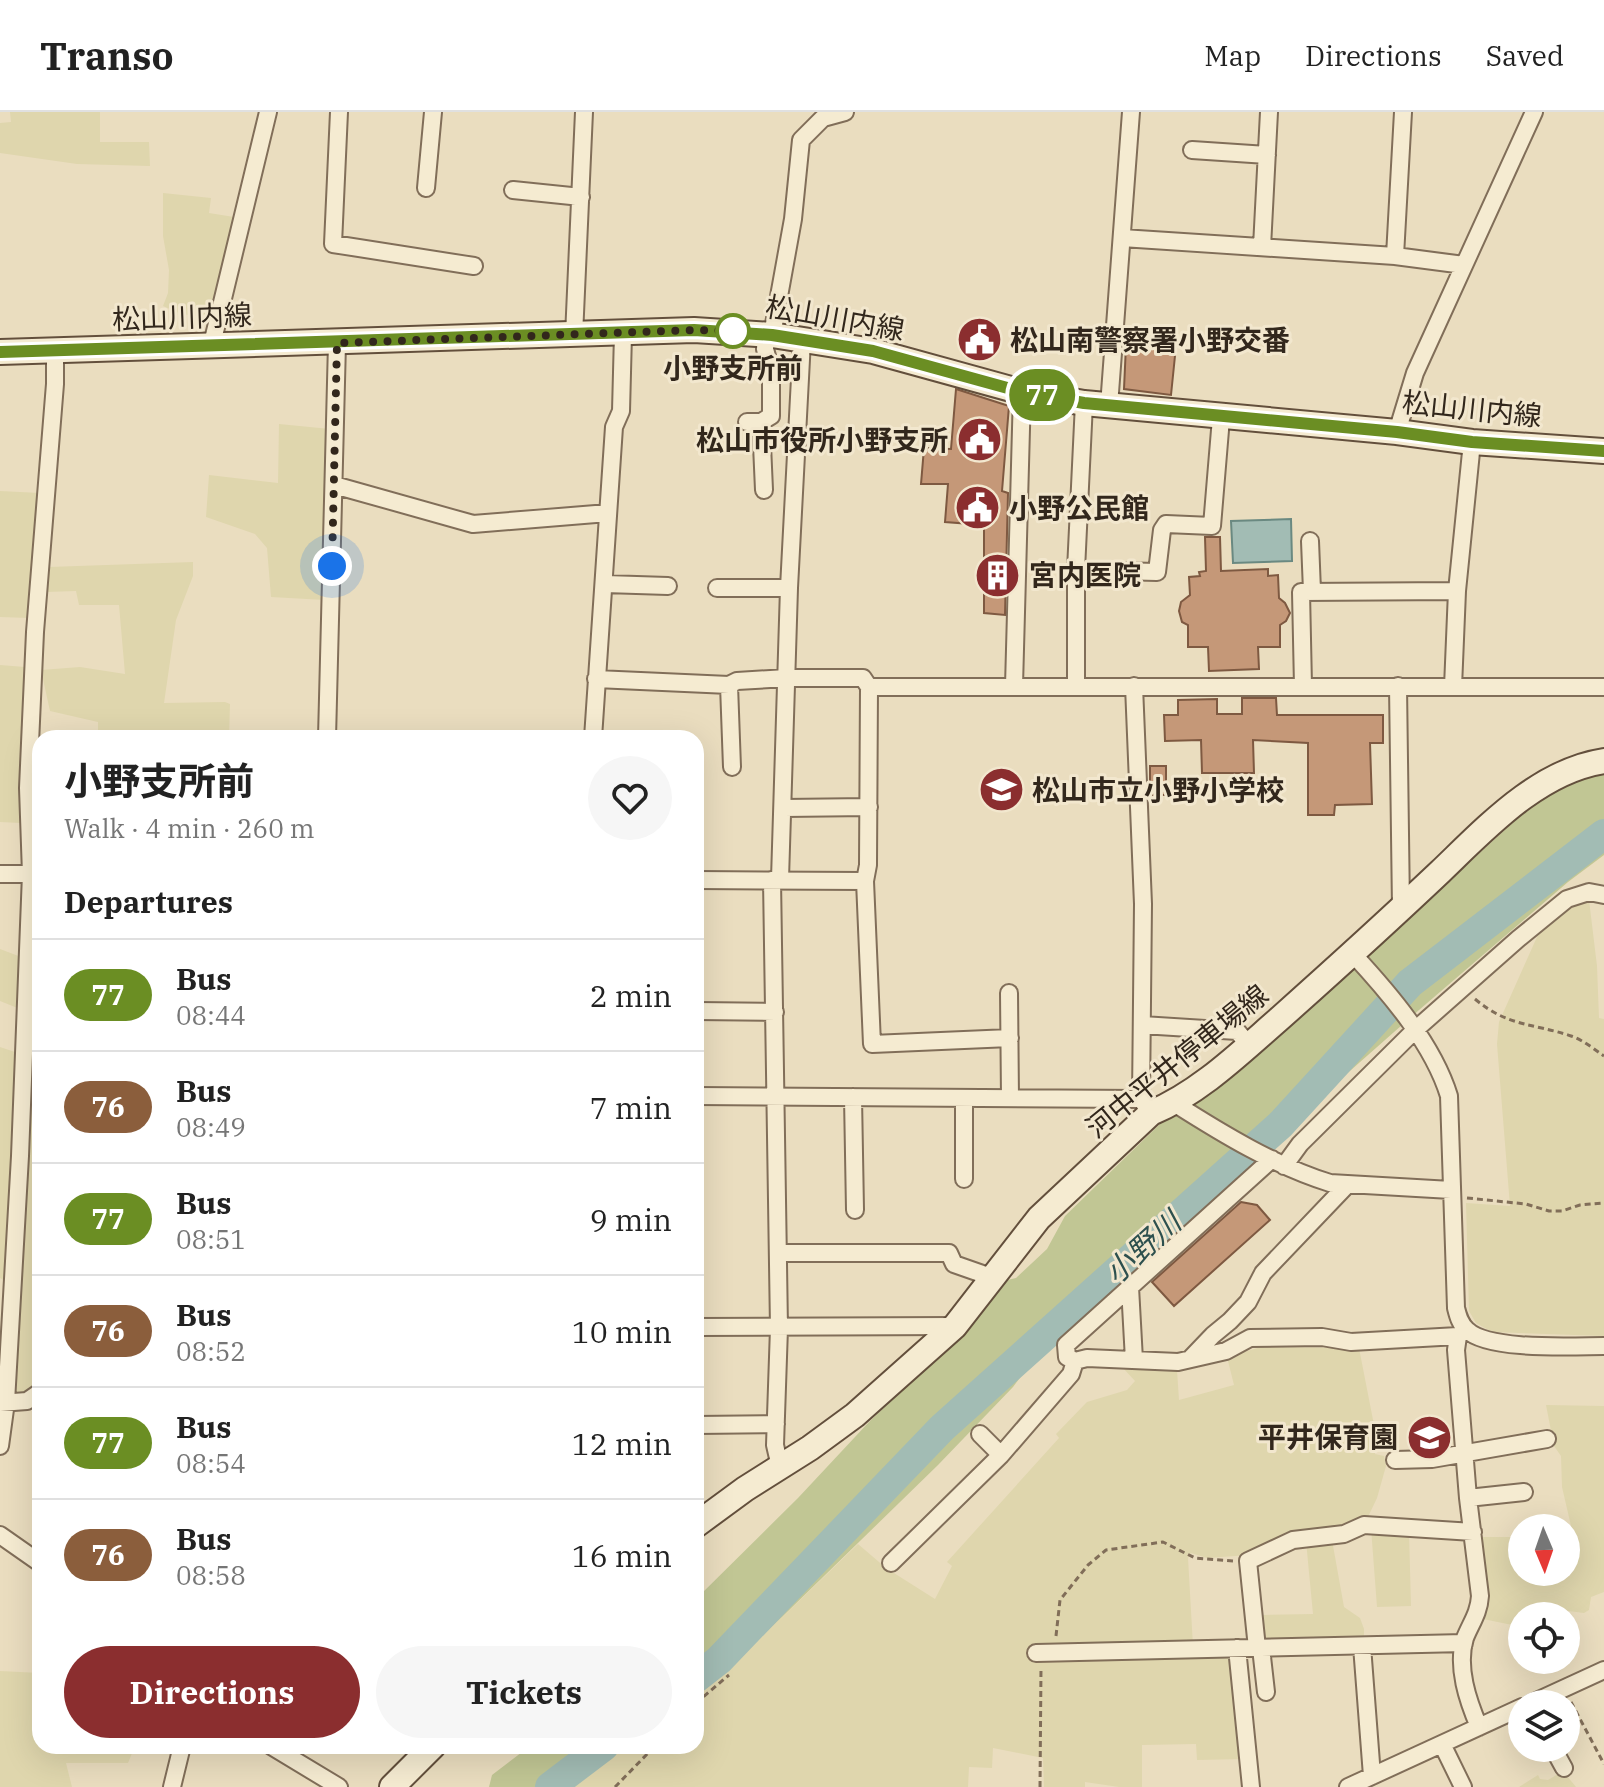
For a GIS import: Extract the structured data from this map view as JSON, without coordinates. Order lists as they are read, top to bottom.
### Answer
{
  "streets": {
    "main road": ["松山川内線", "河中平井停車場線"]
  },
  "water": ["小野川"],
  "places": {
    "other": ["小野支所前"],
    "public building": ["松山南警察署小野交番", "松山市役所小野支所", "小野公民館"],
    "building": ["宮内医院"],
    "school or university": ["松山市立小野小学校", "平井保育園"]
  },
  "lines": ["bus line 77"],
  "north": "bottom",
  "page": {
    "header": "Transo",
    "nav": ["Map", "Directions", "Saved"],
    "on_map": "77",
    "heading": [
      ["小野支所前", "Walk · 4 min · 260 m"],
      "Departures"
    ],
    "list": [
      {
        "mark": "77",
        "name": "Bus",
        "note": "08:44",
        "value": "2 min"
      },
      {
        "mark": "76",
        "name": "Bus",
        "note": "08:49",
        "value": "7 min"
      },
      {
        "mark": "77",
        "name": "Bus",
        "note": "08:51",
        "value": "9 min"
      },
      {
        "mark": "76",
        "name": "Bus",
        "note": "08:52",
        "value": "10 min"
      },
      {
        "mark": "77",
        "name": "Bus",
        "note": "08:54",
        "value": "12 min"
      },
      {
        "mark": "76",
        "name": "Bus",
        "note": "08:58",
        "value": "16 min"
      }
    ],
    "buttons": ["Directions", "Tickets"]
  }
}
